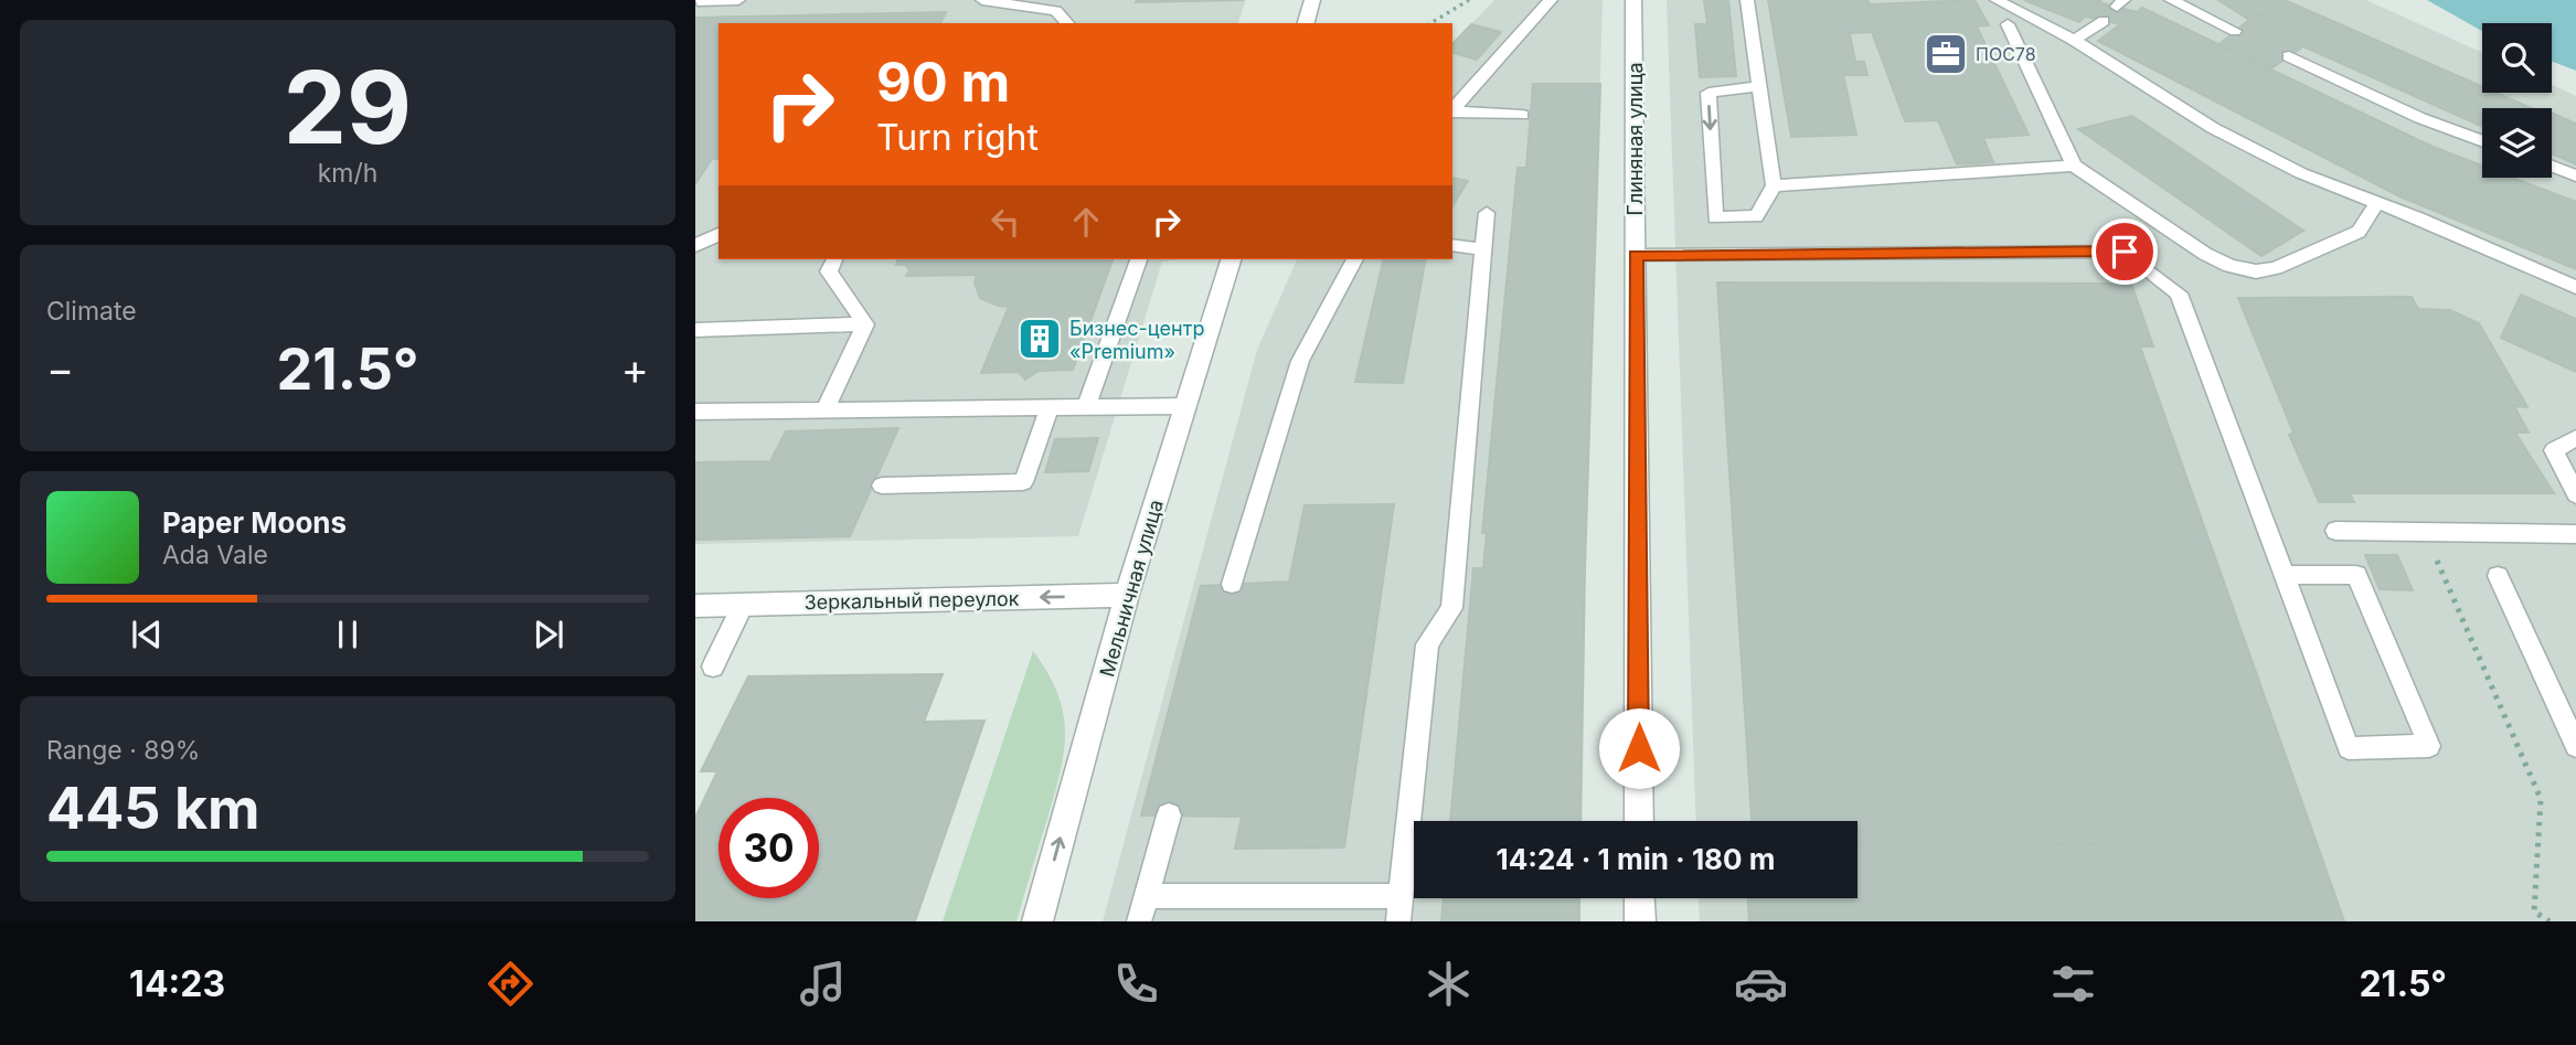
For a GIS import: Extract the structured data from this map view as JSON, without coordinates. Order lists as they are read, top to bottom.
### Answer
{
  "streets": {
    "street": ["Глиняная улица", "Мельничная улица", "Зеркальный переулок"]
  },
  "crossings": [
    ["Мельничная улица", "Зеркальный переулок"]
  ],
  "one_way": ["Мельничная улица", "Зеркальный переулок"],
  "places": {
    "office": ["ПОС78"],
    "building": ["Бизнес-центр «Premium»"]
  },
  "page": {
    "tile": [
      ["29", "km/h"],
      "Climate",
      ["Range · 89%", "445 km"]
    ],
    "turn": ["90 m", "Turn right"],
    "heat": ["−", "21.5°", "+"],
    "song": ["Paper Moons", "Ada Vale"],
    "limit": "30",
    "trip": "14:24 · 1 min · 180 m",
    "tabs": ["14:23", "21.5°"]
  }
}
